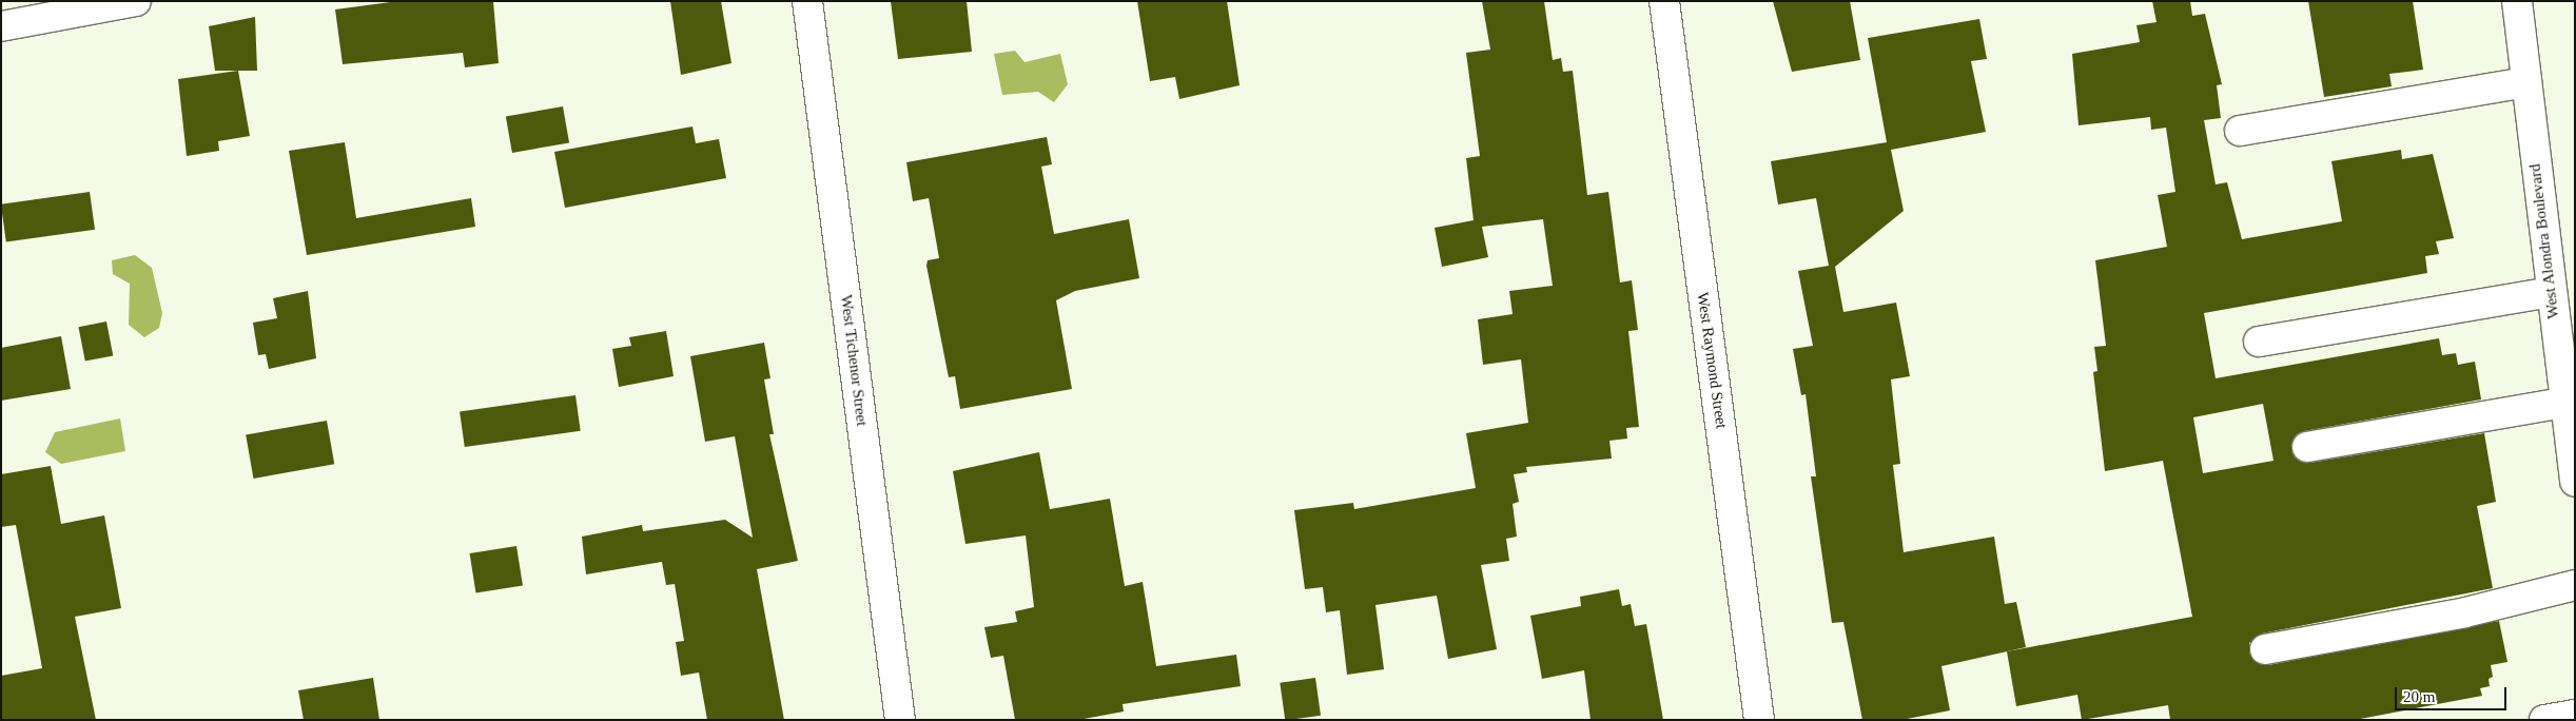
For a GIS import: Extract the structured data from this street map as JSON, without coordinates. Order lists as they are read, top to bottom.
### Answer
{
  "streets": {
    "street": ["West Alondra Boulevard", "West Tichenor Street", "West Raymond Street"]
  },
  "scale_bar": "20 m"
}
